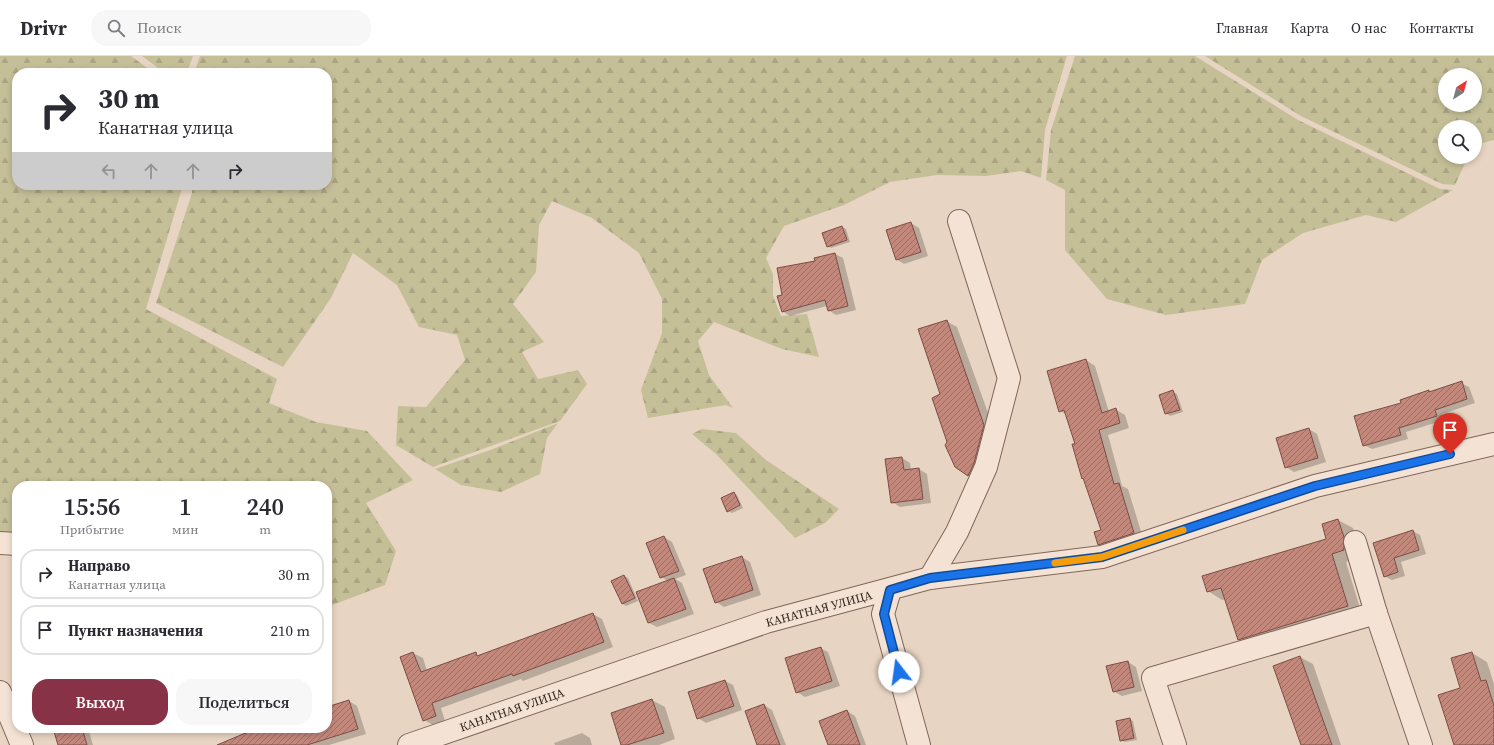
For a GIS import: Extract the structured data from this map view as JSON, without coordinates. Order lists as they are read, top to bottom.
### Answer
{
  "streets": {
    "street": ["КАНАТНАЯ УЛИЦА"]
  },
  "north": "top right",
  "page": {
    "header": "Drivr",
    "search": "Поиск",
    "nav": [
      "Главная",
      "Карта",
      "О нас",
      "Контакты"
    ],
    "turn": ["30 m", "Канатная улица"],
    "eta": [
      "15:56",
      "Прибытие",
      "1",
      "мин",
      "240",
      "m"
    ],
    "list": [
      {
        "name": "Направо",
        "note": "Канатная улица",
        "value": "30 m"
      },
      {
        "name": "Пункт назначения",
        "value": "210 m"
      }
    ],
    "buttons": ["Выход", "Поделиться"]
  }
}
